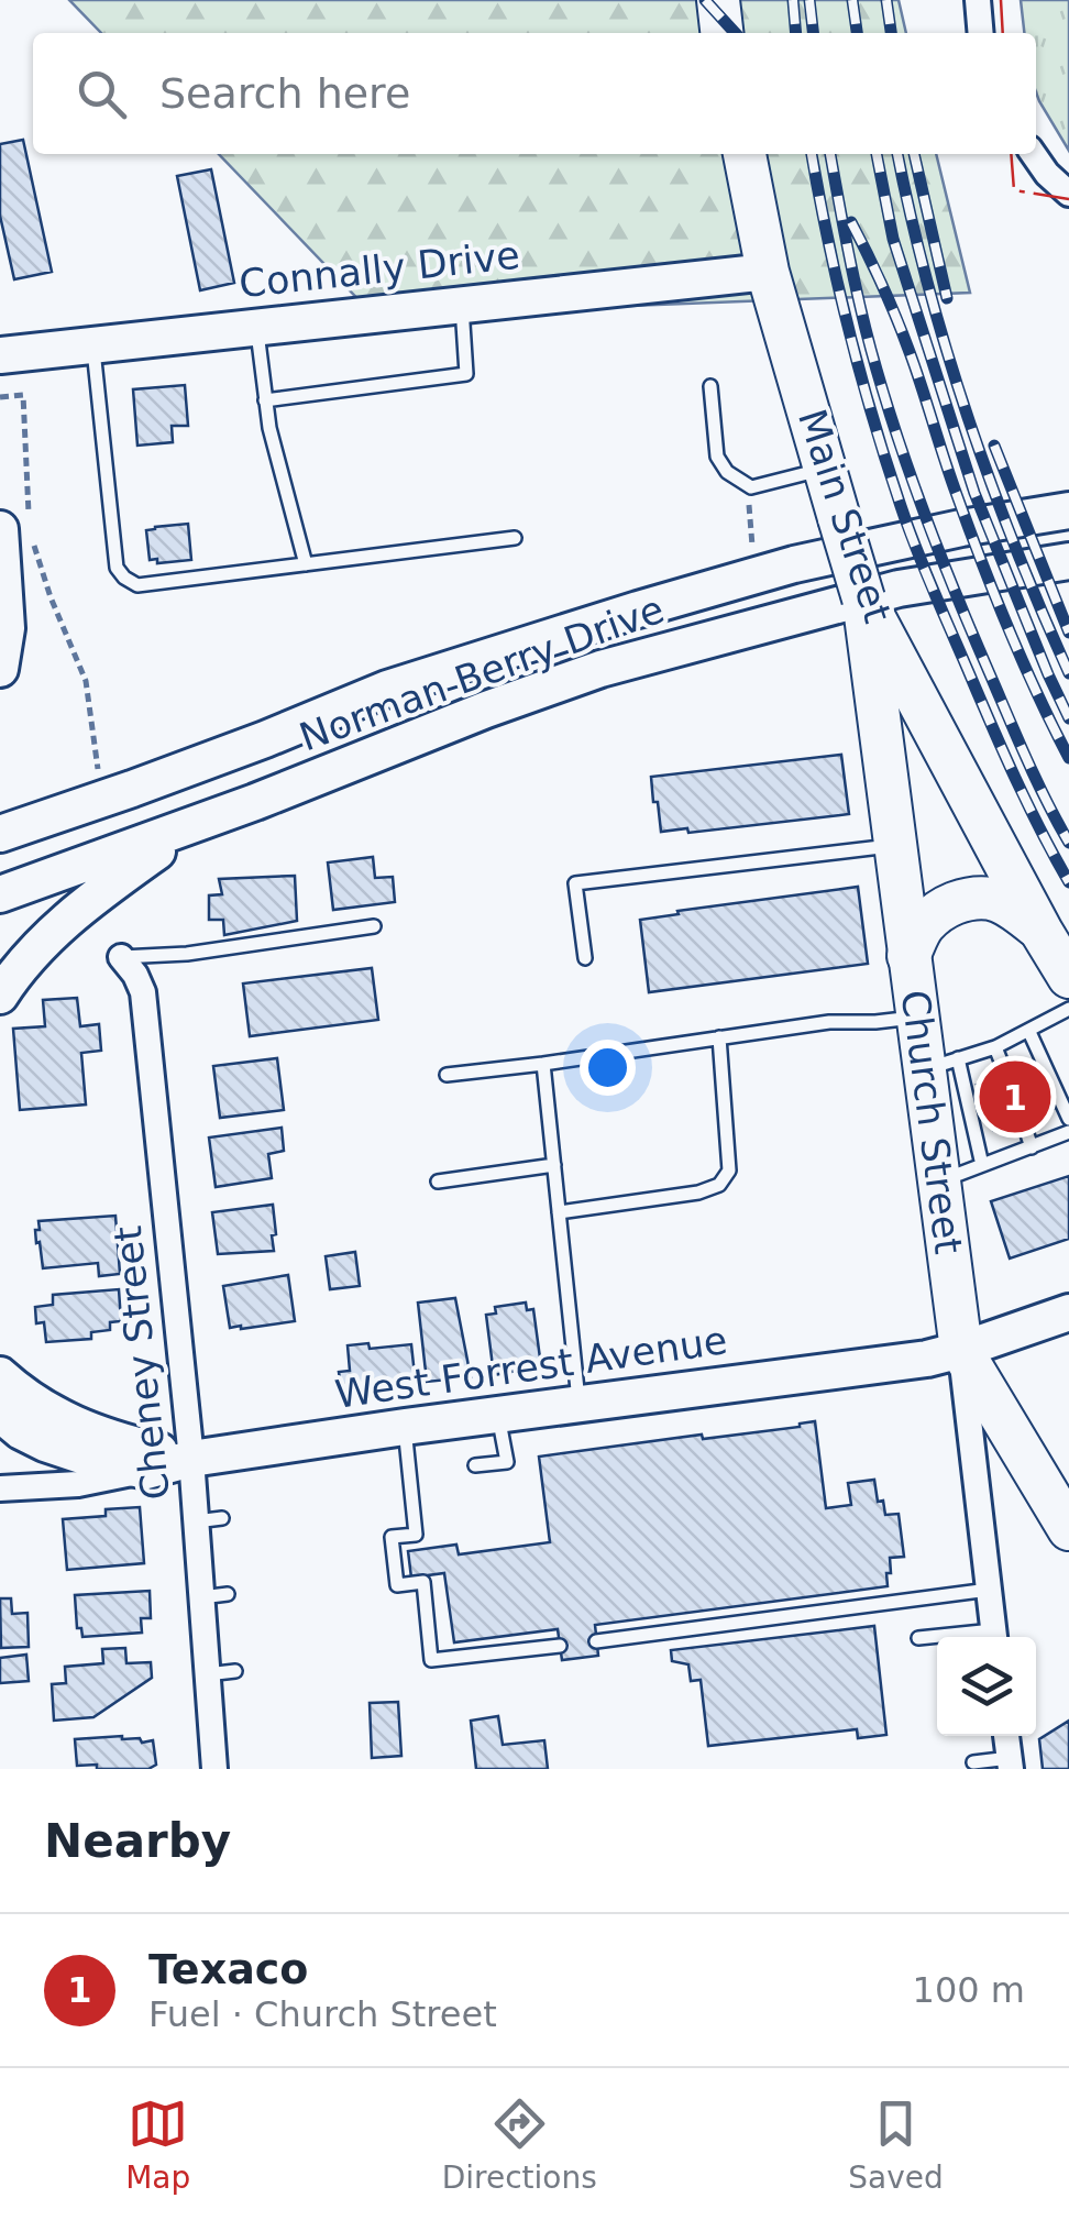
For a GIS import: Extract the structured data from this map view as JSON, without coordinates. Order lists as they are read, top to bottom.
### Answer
{
  "streets": {
    "main road": [
      "Connally Drive",
      "Main Street",
      "Norman Berry Drive",
      "Church Street",
      "West Forrest Avenue"
    ],
    "street": ["Cheney Street"]
  },
  "crossings": [
    ["Connally Drive", "Main Street"],
    ["Main Street", "Church Street"],
    ["Church Street", "West Forrest Avenue"],
    ["Cheney Street", "West Forrest Avenue"]
  ],
  "page": {
    "search": "Search here",
    "pins": "1",
    "heading": "Nearby",
    "list": [
      {
        "mark": "1",
        "name": "Texaco",
        "note": "Fuel · Church Street",
        "value": "100 m"
      }
    ],
    "nav": ["Map", "Directions", "Saved"]
  }
}
